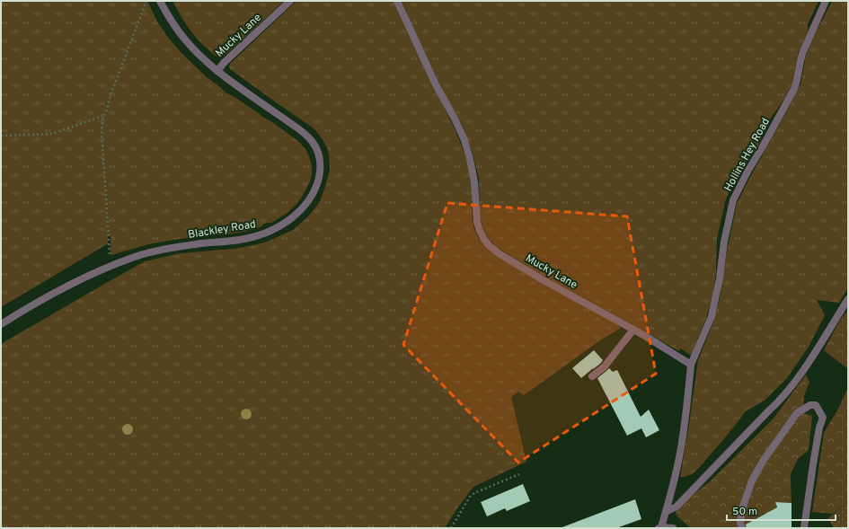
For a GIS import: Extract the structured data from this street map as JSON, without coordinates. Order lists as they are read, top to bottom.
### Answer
{
  "streets": {
    "street": ["Mucky Lane", "Hollins Hey Road", "Blackley Road"]
  },
  "crossings": [
    ["Mucky Lane", "Hollins Hey Road"],
    ["Mucky Lane", "Blackley Road"]
  ],
  "scale_bar": "50 m"
}
